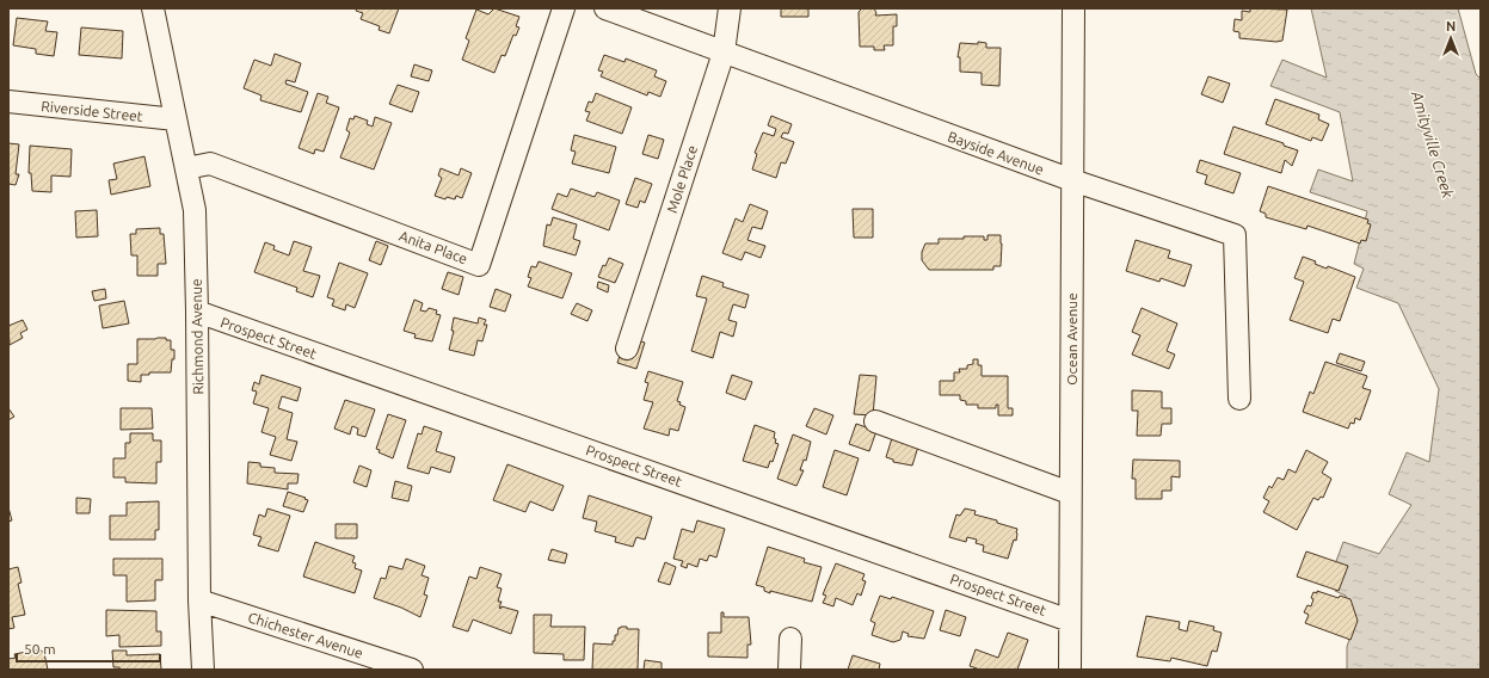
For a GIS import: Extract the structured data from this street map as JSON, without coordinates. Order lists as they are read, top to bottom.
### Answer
{
  "streets": {
    "street": [
      "Riverside Street",
      "Bayside Avenue",
      "Mole Place",
      "Anita Place",
      "Richmond Avenue",
      "Prospect Street",
      "Ocean Avenue",
      "Chichester Avenue"
    ]
  },
  "crossings": [
    ["Riverside Street", "Richmond Avenue"],
    ["Bayside Avenue", "Mole Place"],
    ["Bayside Avenue", "Ocean Avenue"],
    ["Anita Place", "Richmond Avenue"],
    ["Richmond Avenue", "Prospect Street"],
    ["Richmond Avenue", "Chichester Avenue"],
    ["Prospect Street", "Ocean Avenue"]
  ],
  "water": ["Amityville Creek"],
  "scale_bar": "50 m",
  "north": "top"
}
